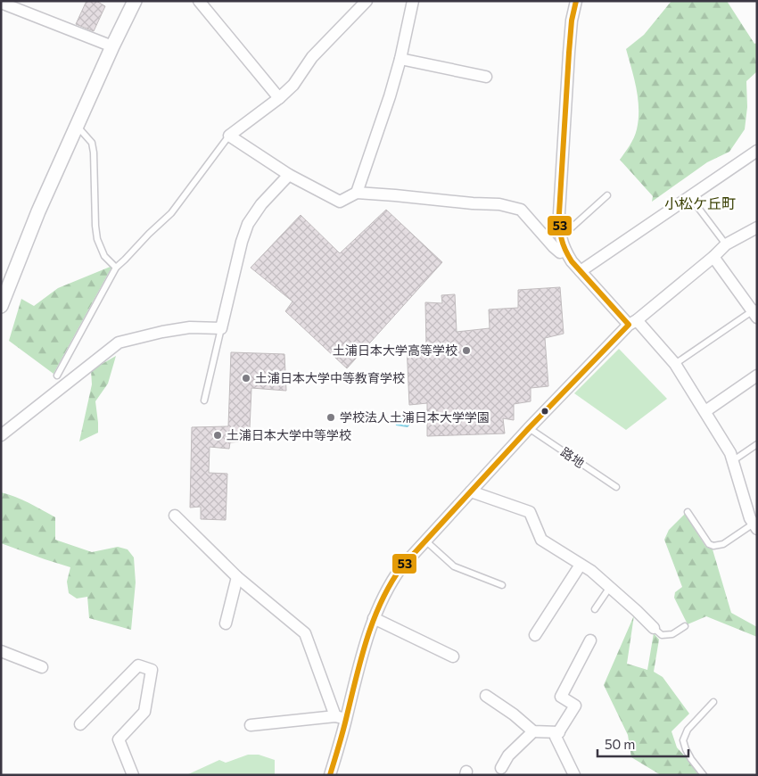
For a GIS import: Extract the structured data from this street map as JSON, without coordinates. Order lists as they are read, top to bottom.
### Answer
{
  "streets": {
    "lane": ["路地"]
  },
  "districts": ["小松ケ丘町"],
  "places": [
    "土浦日本大学高等学校",
    "土浦日本大学中等教育学校",
    "学校法人土浦日本大学学園",
    "土浦日本大学中等学校"
  ],
  "lines": ["transit line 53"],
  "scale_bar": "50 m"
}
